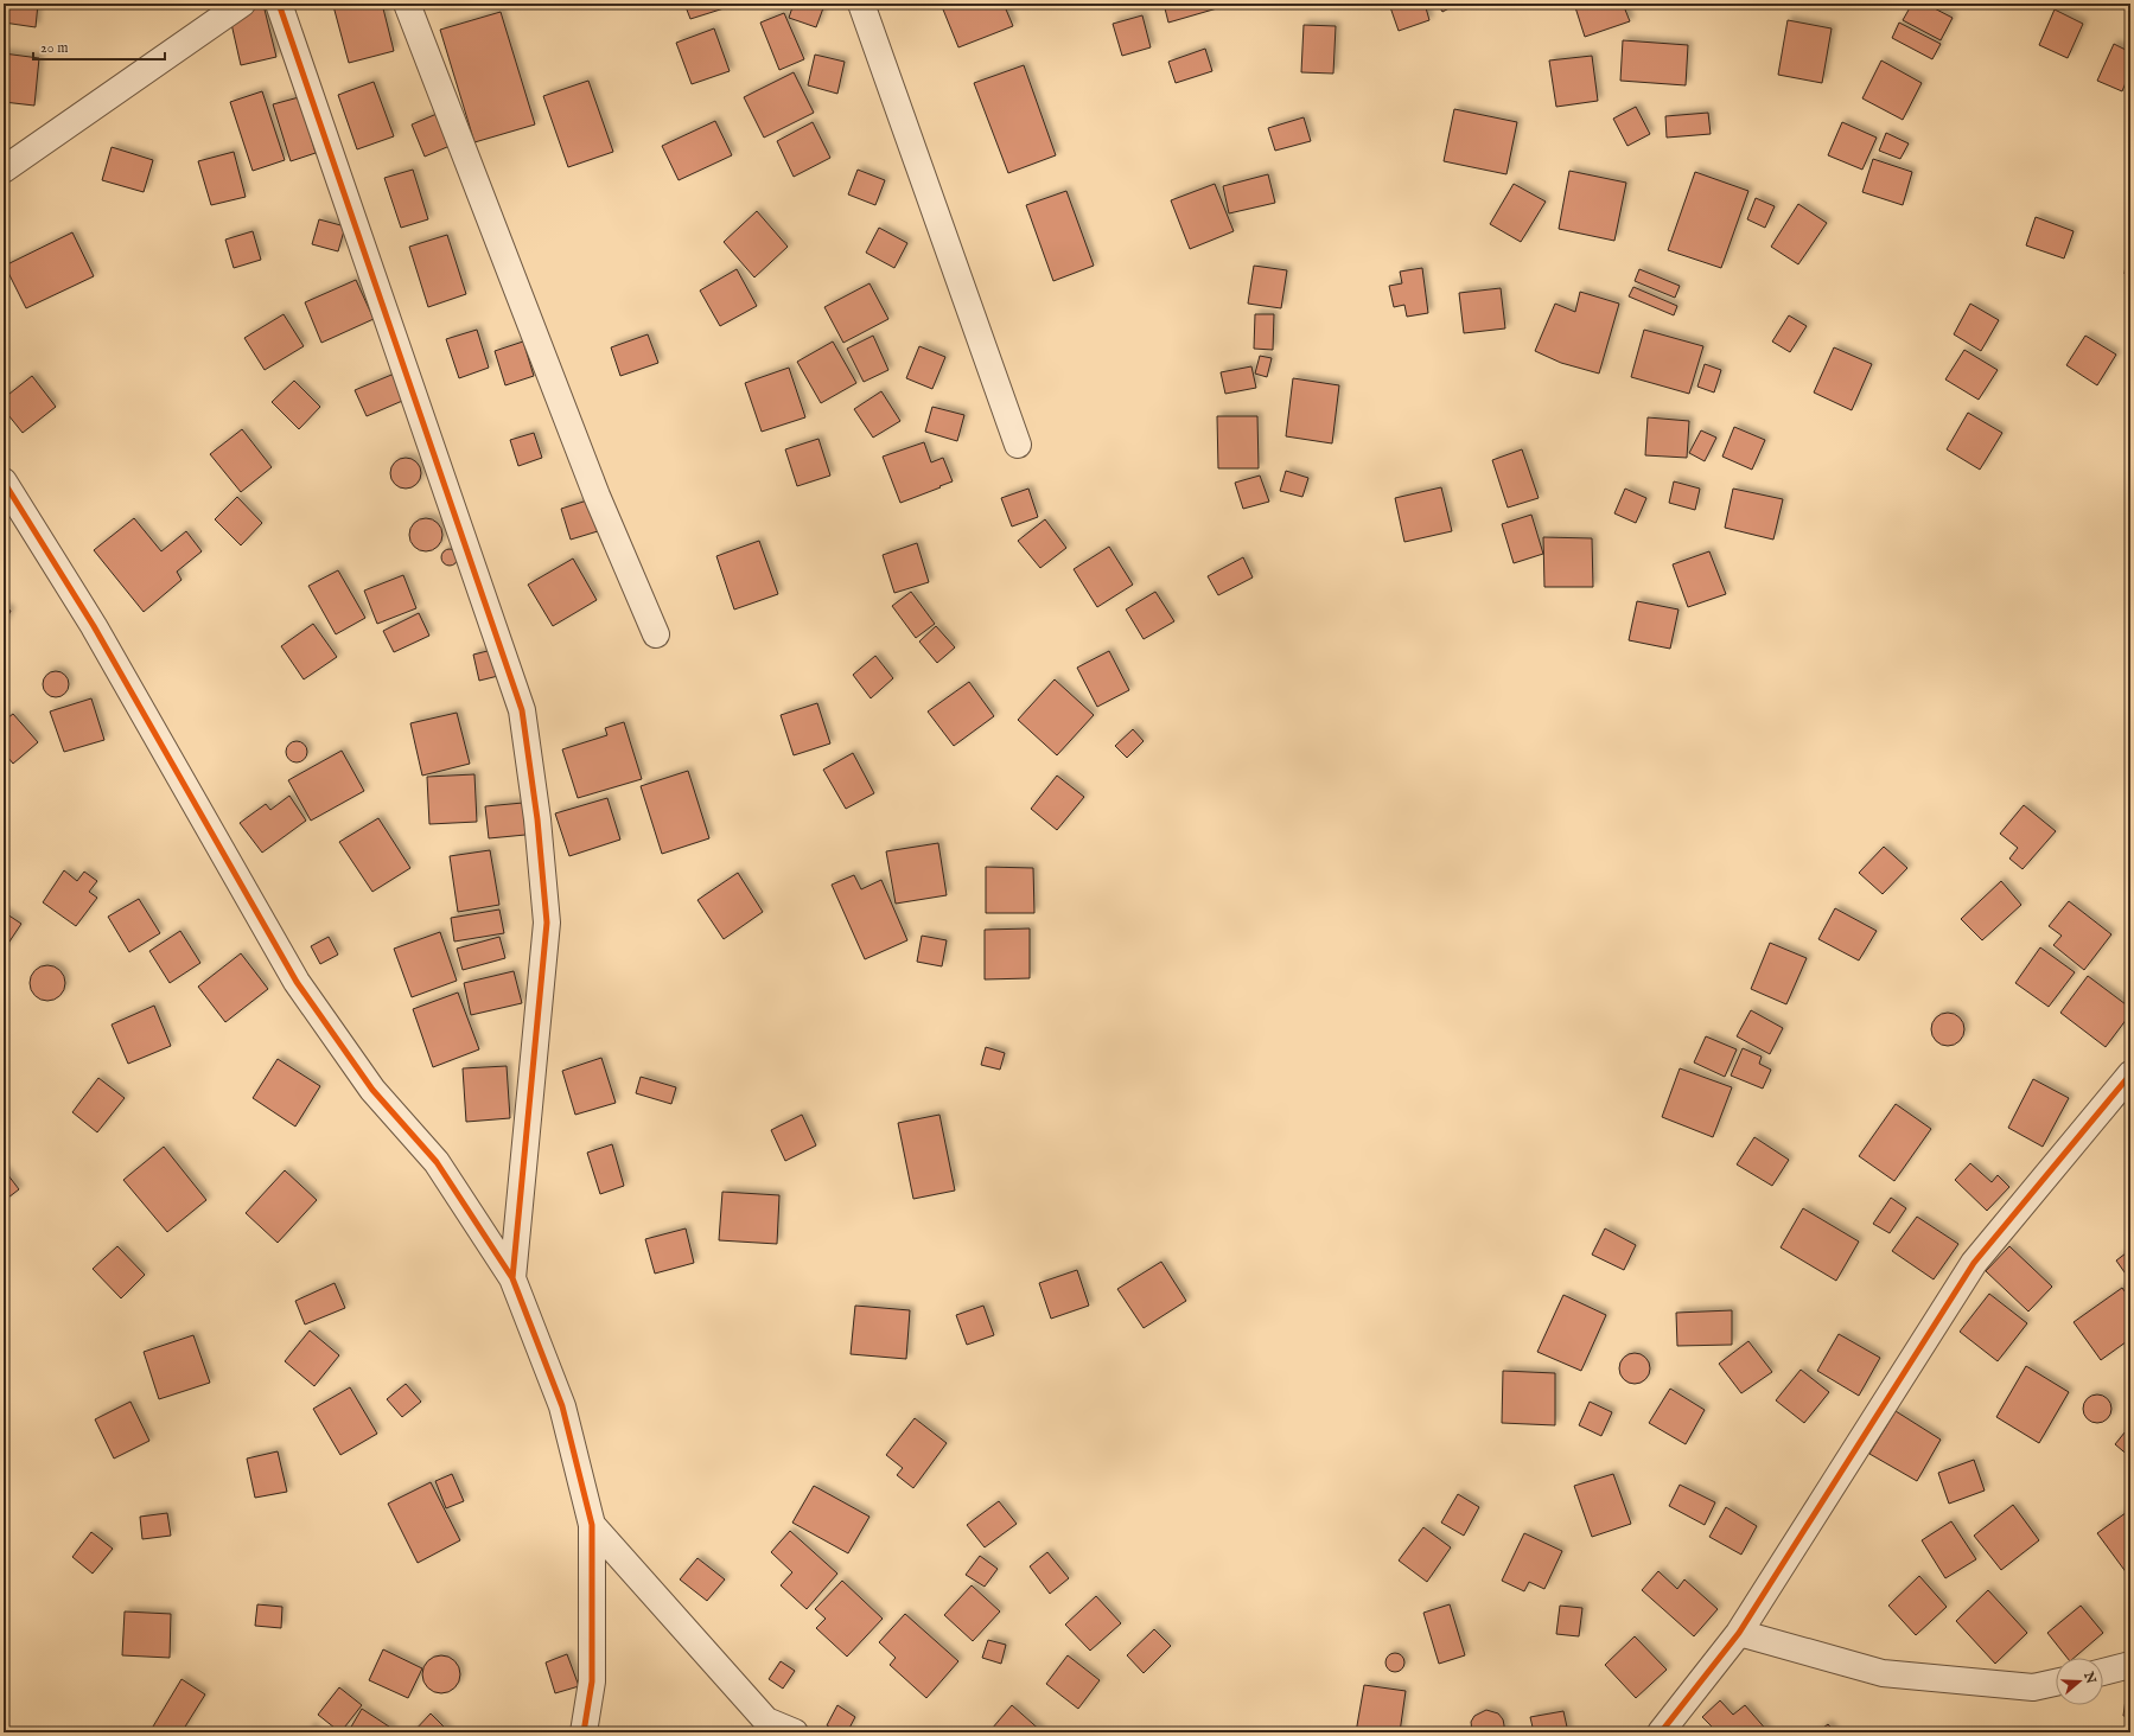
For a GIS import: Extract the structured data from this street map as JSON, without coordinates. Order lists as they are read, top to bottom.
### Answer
{
  "scale_bar": "20 m",
  "north": "right"
}
